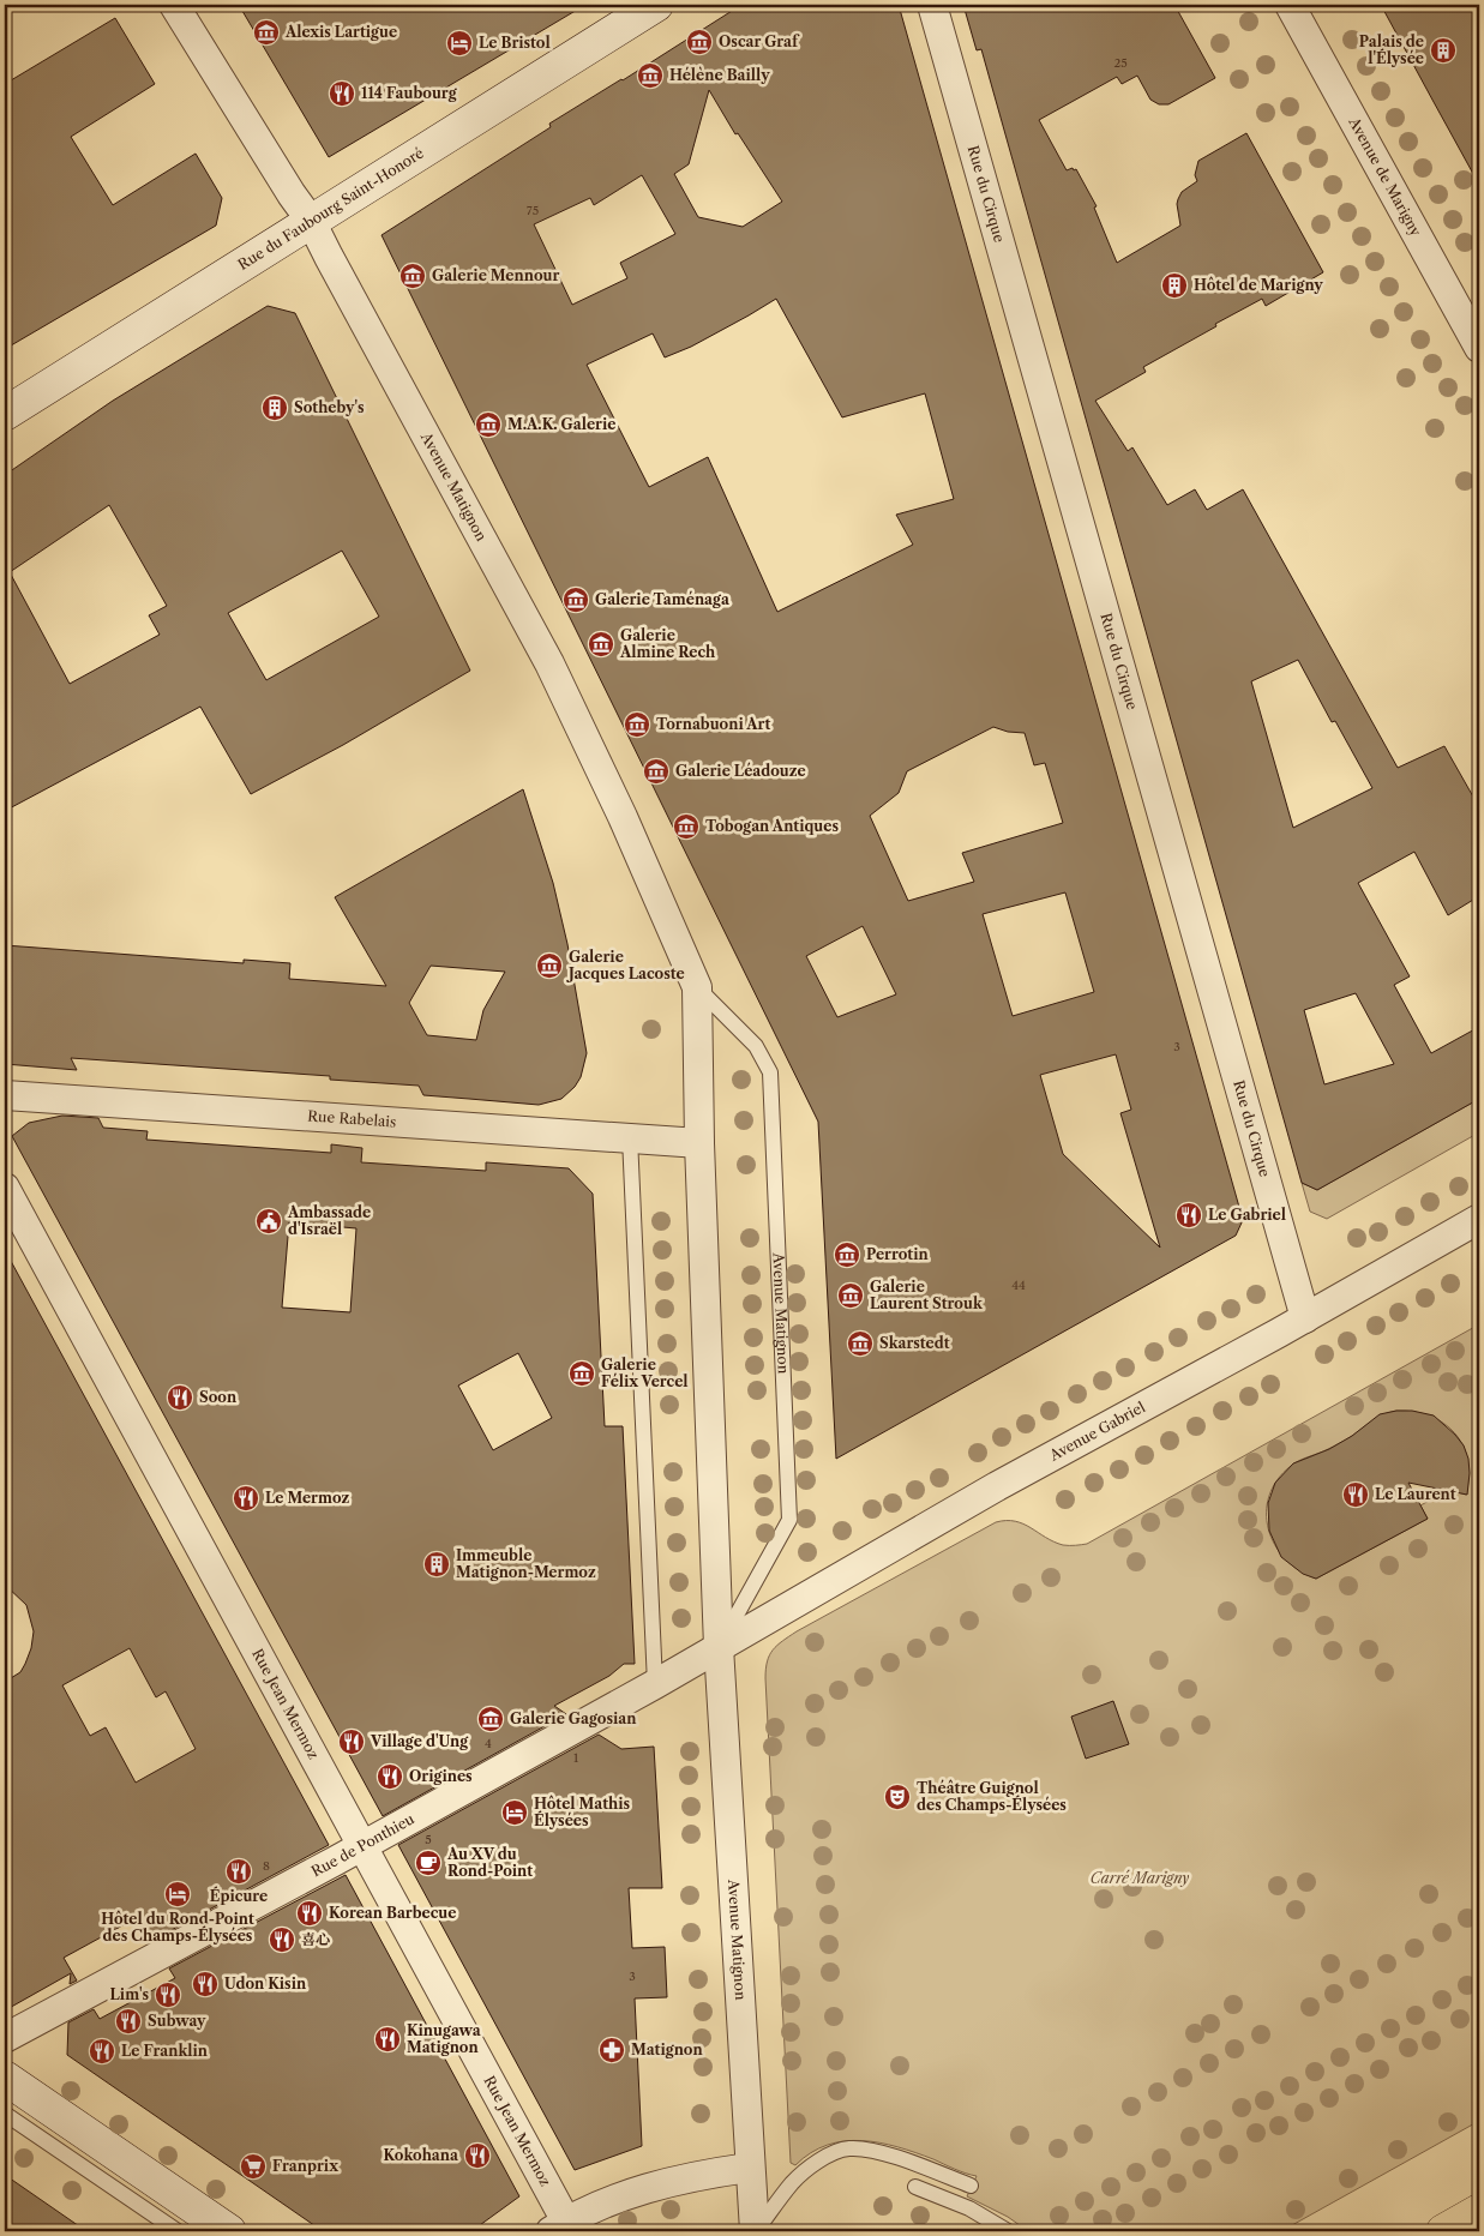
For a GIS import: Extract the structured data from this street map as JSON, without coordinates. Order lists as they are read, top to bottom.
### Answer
{
  "streets": {
    "street": [
      "Avenue de Marigny",
      "Rue du Cirque",
      "Rue du Faubourg Saint-Honoré",
      "Avenue Matignon",
      "Rue Rabelais",
      "Avenue Gabriel",
      "Rue Jean Mermoz",
      "Rue de Ponthieu"
    ]
  },
  "crossings": [
    ["Rue du Cirque", "Avenue Gabriel"],
    ["Rue du Faubourg Saint-Honoré", "Avenue Matignon"],
    ["Avenue Matignon", "Rue Rabelais"],
    ["Avenue Matignon", "Avenue Gabriel"],
    ["Avenue Matignon", "Rue de Ponthieu"],
    ["Avenue Gabriel", "Rue de Ponthieu"],
    ["Rue Jean Mermoz", "Rue de Ponthieu"]
  ],
  "parks": ["Carré Marigny"],
  "places": {
    "museum": [
      "Alexis Lartigue",
      "Oscar Graf",
      "Hélène Bailly",
      "Galerie Mennour",
      "M.A.K. Galerie",
      "Galerie Taménaga",
      "Galerie Almine Rech",
      "Tornabuoni Art",
      "Galerie Léadouze",
      "Tobogan Antiques",
      "Galerie Jacques Lacoste",
      "Perrotin",
      "Galerie Laurent Strouk",
      "Skarstedt",
      "Galerie Félix Vercel",
      "Galerie Gagosian"
    ],
    "hotel": ["Le Bristol", "Hôtel Mathis Élysées", "Hôtel du Rond-Point des Champs-Élysées"],
    "building": [
      "Palais de l'Élysée",
      "Hôtel de Marigny",
      "Sotheby's",
      "Immeuble Matignon-Mermoz"
    ],
    "restaurant": [
      "114 Faubourg",
      "Le Gabriel",
      "Soon",
      "Le Laurent",
      "Le Mermoz",
      "Village d'Ung",
      "Origines",
      "Épicure",
      "Korean Barbecue",
      "喜心",
      "Udon Kisin",
      "Lim's",
      "Subway",
      "Kinugawa Matignon",
      "Le Franklin",
      "Kokohana"
    ],
    "public building": ["Ambassade d'Israël"],
    "theatre": ["Théâtre Guignol des Champs-Élysées"],
    "cafe": ["Au XV du Rond-Point"],
    "pharmacy": ["Matignon"],
    "supermarket": ["Franprix"]
  },
  "house_numbers": [
    "25",
    "75",
    "3",
    "44",
    "4",
    "1",
    "5",
    "8",
    "3"
  ]
}
